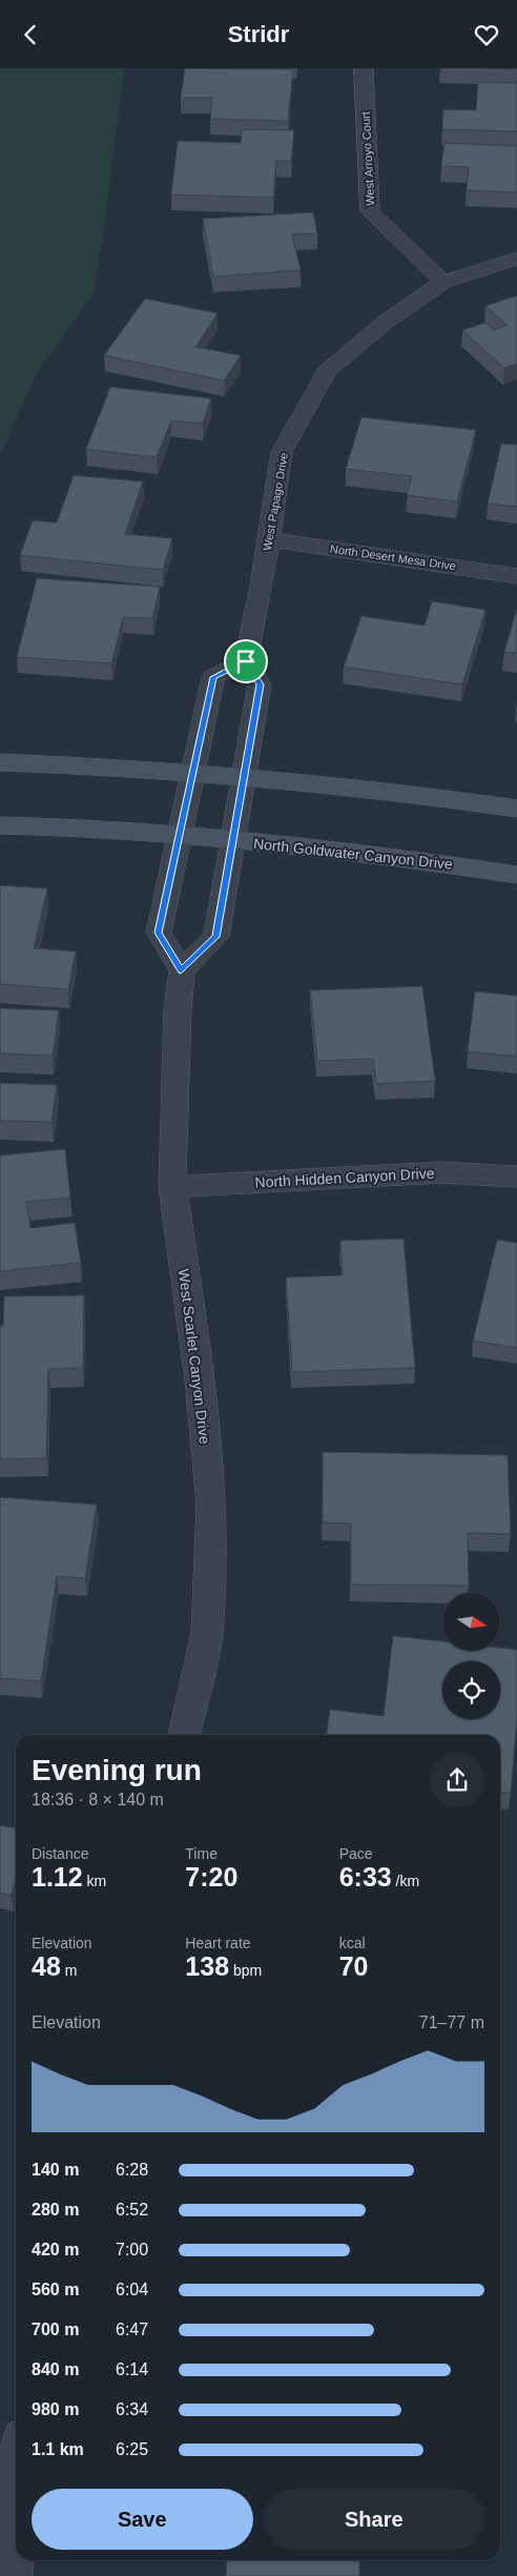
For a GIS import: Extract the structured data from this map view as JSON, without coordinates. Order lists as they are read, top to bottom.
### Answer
{
  "streets": {
    "street": [
      "West Arroyo Court",
      "West Papago Drive",
      "North Desert Mesa Drive",
      "North Goldwater Canyon Drive",
      "North Hidden Canyon Drive",
      "West Scarlet Canyon Drive"
    ]
  },
  "crossings": [
    ["West Arroyo Court", "West Papago Drive"],
    ["West Papago Drive", "North Desert Mesa Drive"],
    ["North Hidden Canyon Drive", "West Scarlet Canyon Drive"]
  ],
  "north": "right",
  "page": {
    "header": "Stridr",
    "heading": ["Evening run", "18:36 · 8 × 140 m"],
    "stats": [
      ["Distance", "1.12 km"],
      ["Time", "7:20"],
      ["Pace", "6:33 /km"],
      ["Elevation", "48 m"],
      ["Heart rate", "138 bpm"],
      ["kcal", "70"]
    ],
    "chart": ["Elevation", "71–77 m"],
    "list": [
      {
        "name": "140 m",
        "note": "6:28"
      },
      {
        "name": "280 m",
        "note": "6:52"
      },
      {
        "name": "420 m",
        "note": "7:00"
      },
      {
        "name": "560 m",
        "note": "6:04"
      },
      {
        "name": "700 m",
        "note": "6:47"
      },
      {
        "name": "840 m",
        "note": "6:14"
      },
      {
        "name": "980 m",
        "note": "6:34"
      },
      {
        "name": "1.1 km",
        "note": "6:25"
      }
    ],
    "buttons": ["Save", "Share"]
  }
}
